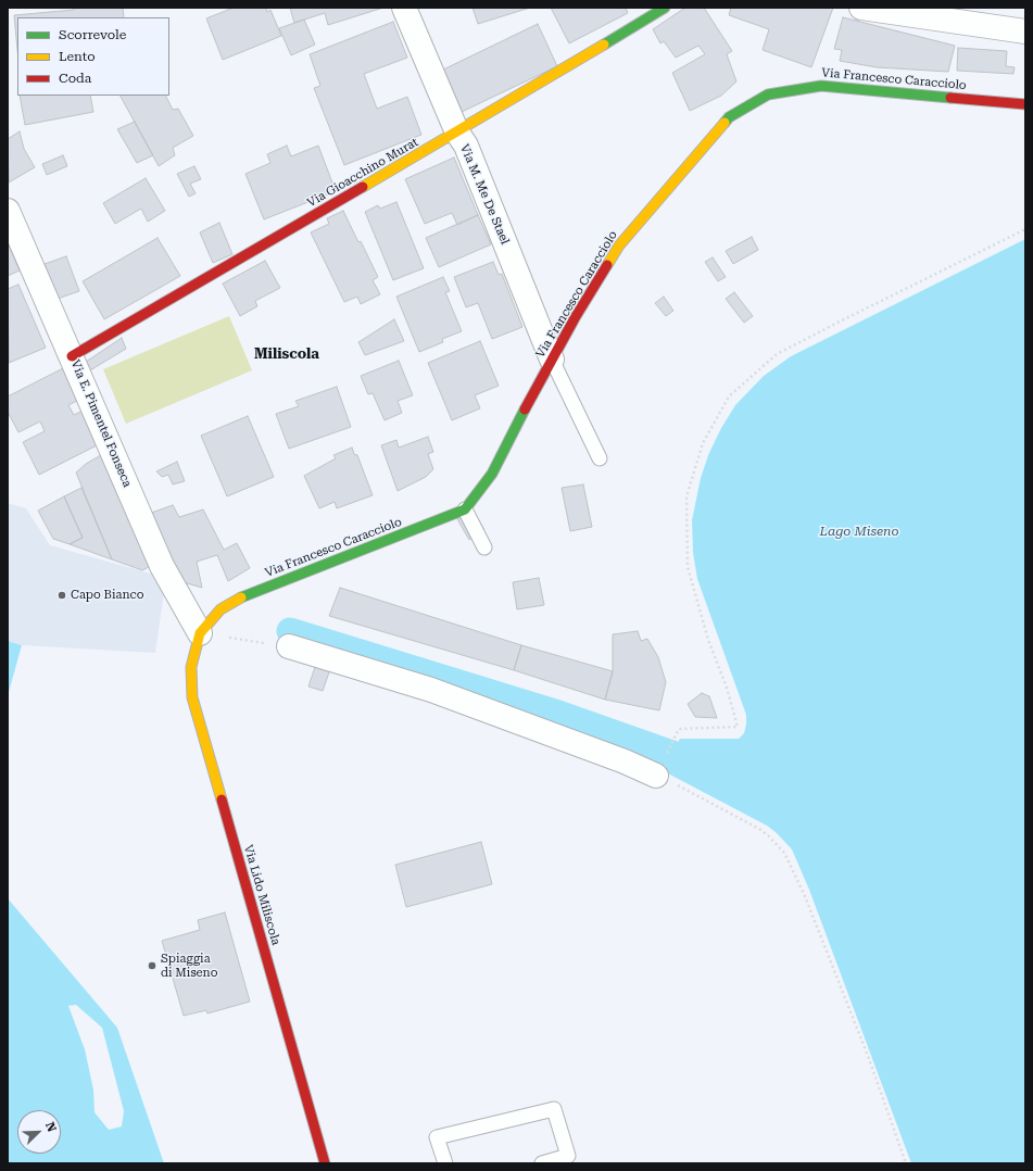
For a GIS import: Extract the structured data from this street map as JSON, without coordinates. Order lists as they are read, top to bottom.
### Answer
{
  "streets": {
    "main road": ["Via Francesco Caracciolo", "Via Gioacchino Murat", "Via Lido Miliscola"],
    "street": ["Via M. Me De Stael", "Via E. Pimentel Fonseca"]
  },
  "crossings": [
    ["Via Francesco Caracciolo", "Via M. Me De Stael"],
    ["Via Francesco Caracciolo", "Via E. Pimentel Fonseca"],
    ["Via Francesco Caracciolo", "Via Lido Miliscola"],
    ["Via Gioacchino Murat", "Via M. Me De Stael"],
    ["Via Gioacchino Murat", "Via E. Pimentel Fonseca"],
    ["Via E. Pimentel Fonseca", "Via Lido Miliscola"]
  ],
  "districts": ["Miliscola"],
  "water": ["Lago Miseno"],
  "places": ["Capo Bianco", "Spiaggia di Miseno"],
  "legend": ["Scorrevole", "Lento", "Coda"],
  "north": "top right"
}
